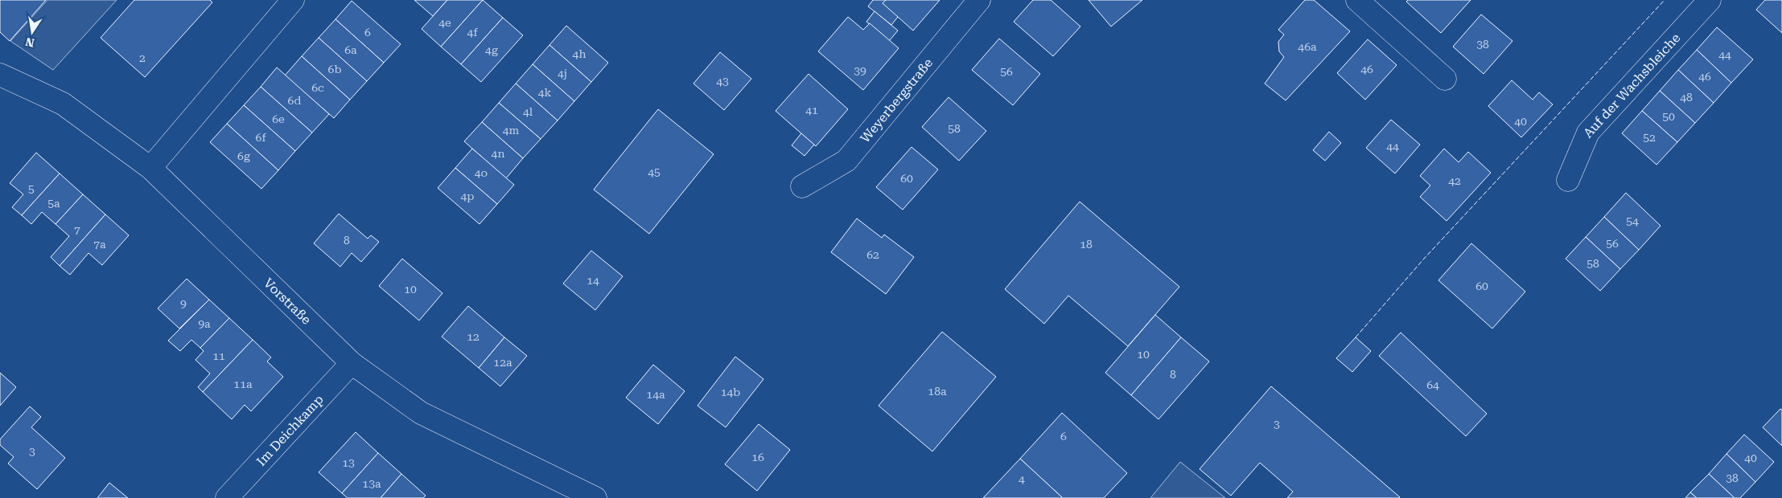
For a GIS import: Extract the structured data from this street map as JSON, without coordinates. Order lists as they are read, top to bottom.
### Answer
{
  "streets": {
    "street": [
      "Auf der Wachsbleiche",
      "Weyerbergstraße",
      "Vorstraße",
      "Im Deichkamp"
    ]
  },
  "crossings": [
    ["Vorstraße", "Im Deichkamp"]
  ],
  "house_numbers": [
    "4e",
    "6",
    "4f",
    "38",
    "46a",
    "6a",
    "4g",
    "4h",
    "44",
    "2",
    "6b",
    "46",
    "39",
    "56",
    "4j",
    "46",
    "43",
    "6c",
    "4k",
    "48",
    "6d",
    "41",
    "4l",
    "50",
    "6e",
    "40",
    "58",
    "4m",
    "6f",
    "52",
    "44",
    "4n",
    "6g",
    "45",
    "4o",
    "60",
    "42",
    "5",
    "4p",
    "5a",
    "54",
    "7",
    "8",
    "56",
    "7a",
    "18",
    "62",
    "58",
    "14",
    "60",
    "10",
    "9",
    "9a",
    "12",
    "10",
    "11",
    "12a",
    "8",
    "11a",
    "64",
    "18a",
    "14b",
    "14a",
    "3",
    "6",
    "3",
    "16",
    "40",
    "13",
    "38",
    "4",
    "13a"
  ],
  "north": "bottom"
}
